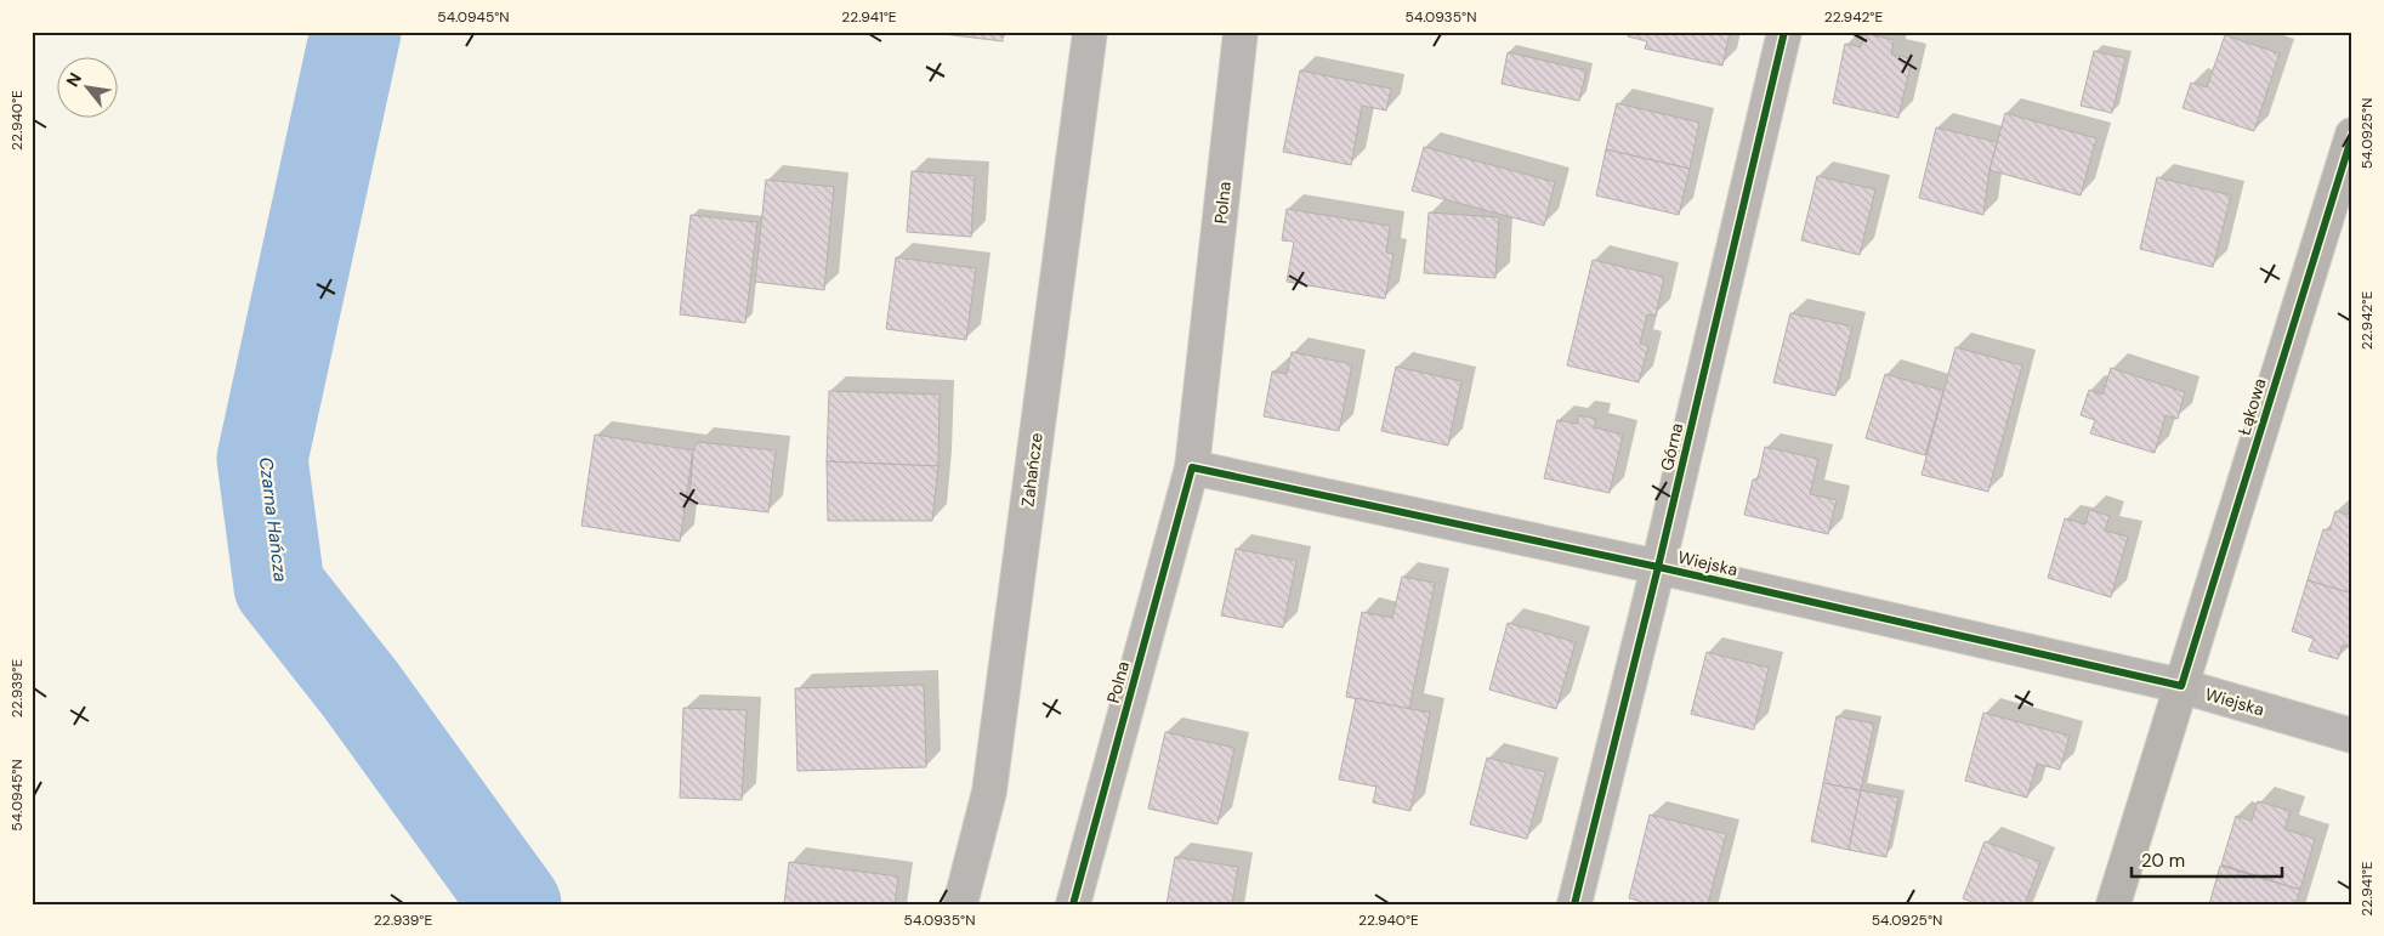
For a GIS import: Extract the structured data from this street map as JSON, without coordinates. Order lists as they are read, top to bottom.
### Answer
{
  "streets": {
    "street": [
      "Polna",
      "Łąkowa",
      "Górna",
      "Zahańcze",
      "Wiejska"
    ]
  },
  "crossings": [
    ["Polna", "Wiejska"],
    ["Łąkowa", "Wiejska"],
    ["Górna", "Wiejska"]
  ],
  "water": ["Czarna Hańcza"],
  "scale_bar": "20 m",
  "north": "top left",
  "coordinates": [
    "54.0945°N",
    "22.941°E",
    "54.0935°N",
    "22.942°E",
    "22.940°E",
    "54.0925°N",
    "22.939°E"
  ]
}
